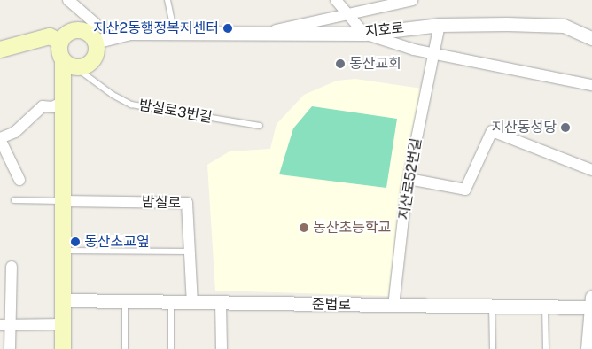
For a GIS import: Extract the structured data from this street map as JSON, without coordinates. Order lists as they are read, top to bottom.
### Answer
{
  "streets": {
    "main road": ["지호로"],
    "street": ["지산로52번길", "밤실로", "준법로"],
    "lane": ["밤실로3번길"]
  },
  "crossings": [
    ["지호로", "밤실로3번길"],
    ["지호로", "지산로52번길"],
    ["지산로52번길", "준법로"],
    ["밤실로", "준법로"]
  ],
  "places": [
    "지산2동행정복지센터",
    "동산교회",
    "지산동성당",
    "동산초등학교",
    "동산초교옆"
  ]
}
